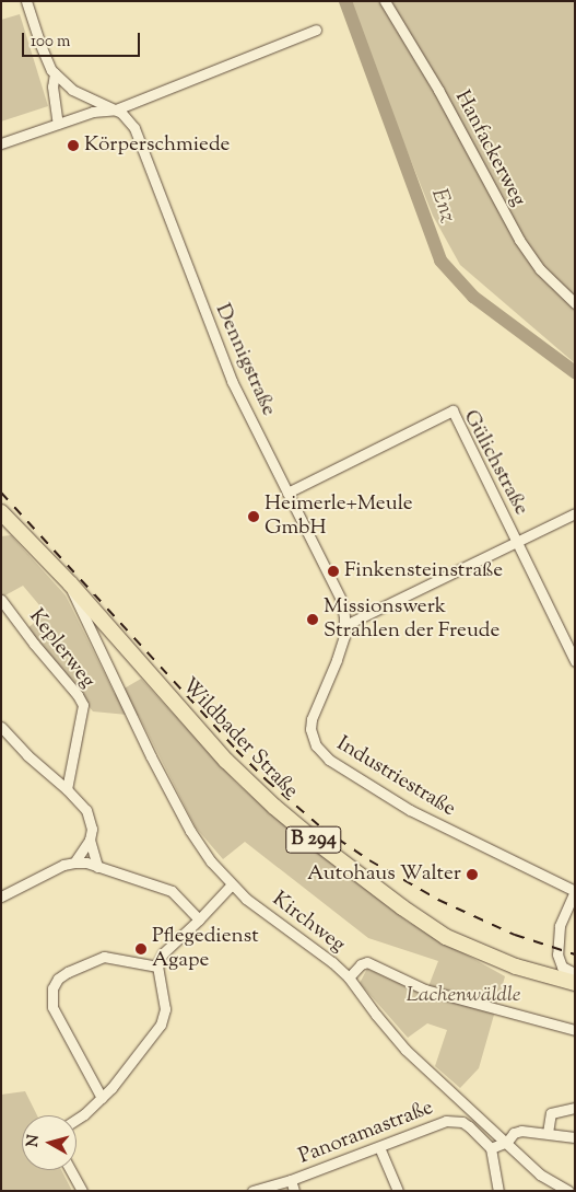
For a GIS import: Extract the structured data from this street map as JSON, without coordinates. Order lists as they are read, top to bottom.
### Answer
{
  "streets": {
    "main road": ["Wildbader Straße", "B 294"],
    "street": [
      "Hanfackerweg",
      "Dennigstraße",
      "Gülichstraße",
      "Keplerweg",
      "Industriestraße",
      "Kirchweg",
      "Panoramastraße"
    ]
  },
  "crossings": [
    ["Dennigstraße", "Gülichstraße"],
    ["Dennigstraße", "Industriestraße"],
    ["Wildbader Straße", "Kirchweg"]
  ],
  "water": ["Enz"],
  "parks": ["Lachenwäldle"],
  "places": [
    "Körperschmiede",
    "Heimerle+Meule GmbH",
    "Finkensteinstraße",
    "Missionswerk Strahlen der Freude",
    "Autohaus Walter",
    "Pflegedienst Agape"
  ],
  "scale_bar": "100 m",
  "north": "left"
}
